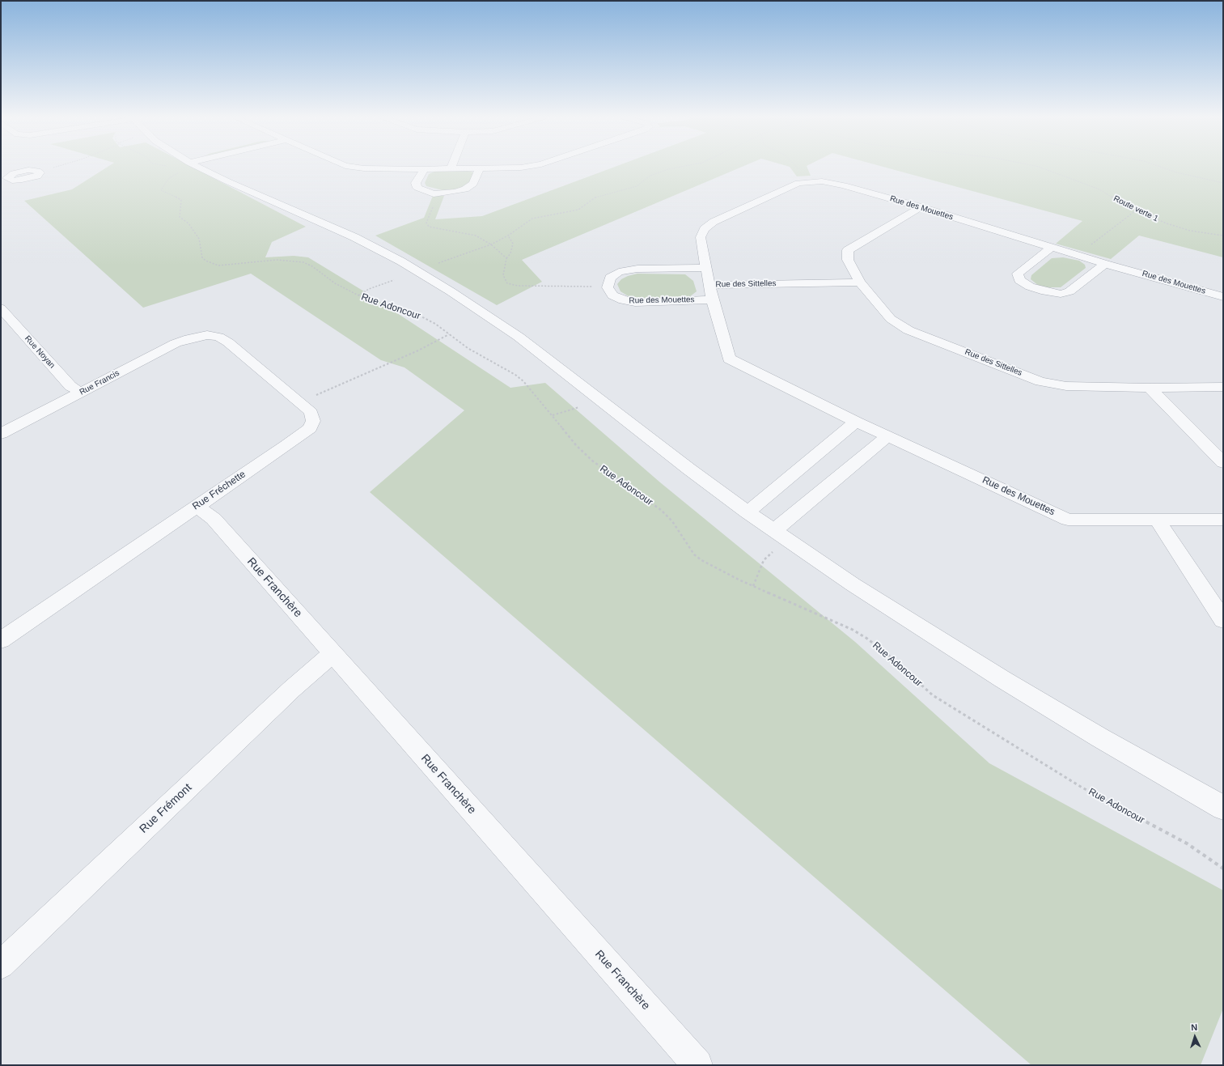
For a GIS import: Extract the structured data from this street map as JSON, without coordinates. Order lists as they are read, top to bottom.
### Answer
{
  "streets": {
    "street": [
      "Rue des Mouettes",
      "Rue des Sittelles",
      "Rue Noyan",
      "Rue Francis",
      "Rue Fréchette",
      "Rue Franchère",
      "Rue Frémont"
    ],
    "path": ["Route verte 1", "Rue Adoncour"]
  },
  "crossings": [
    ["Rue des Mouettes", "Rue des Sittelles"],
    ["Rue Noyan", "Rue Francis"],
    ["Rue Francis", "Rue Fréchette"],
    ["Rue Fréchette", "Rue Franchère"],
    ["Rue Franchère", "Rue Frémont"]
  ],
  "north": "top"
}
